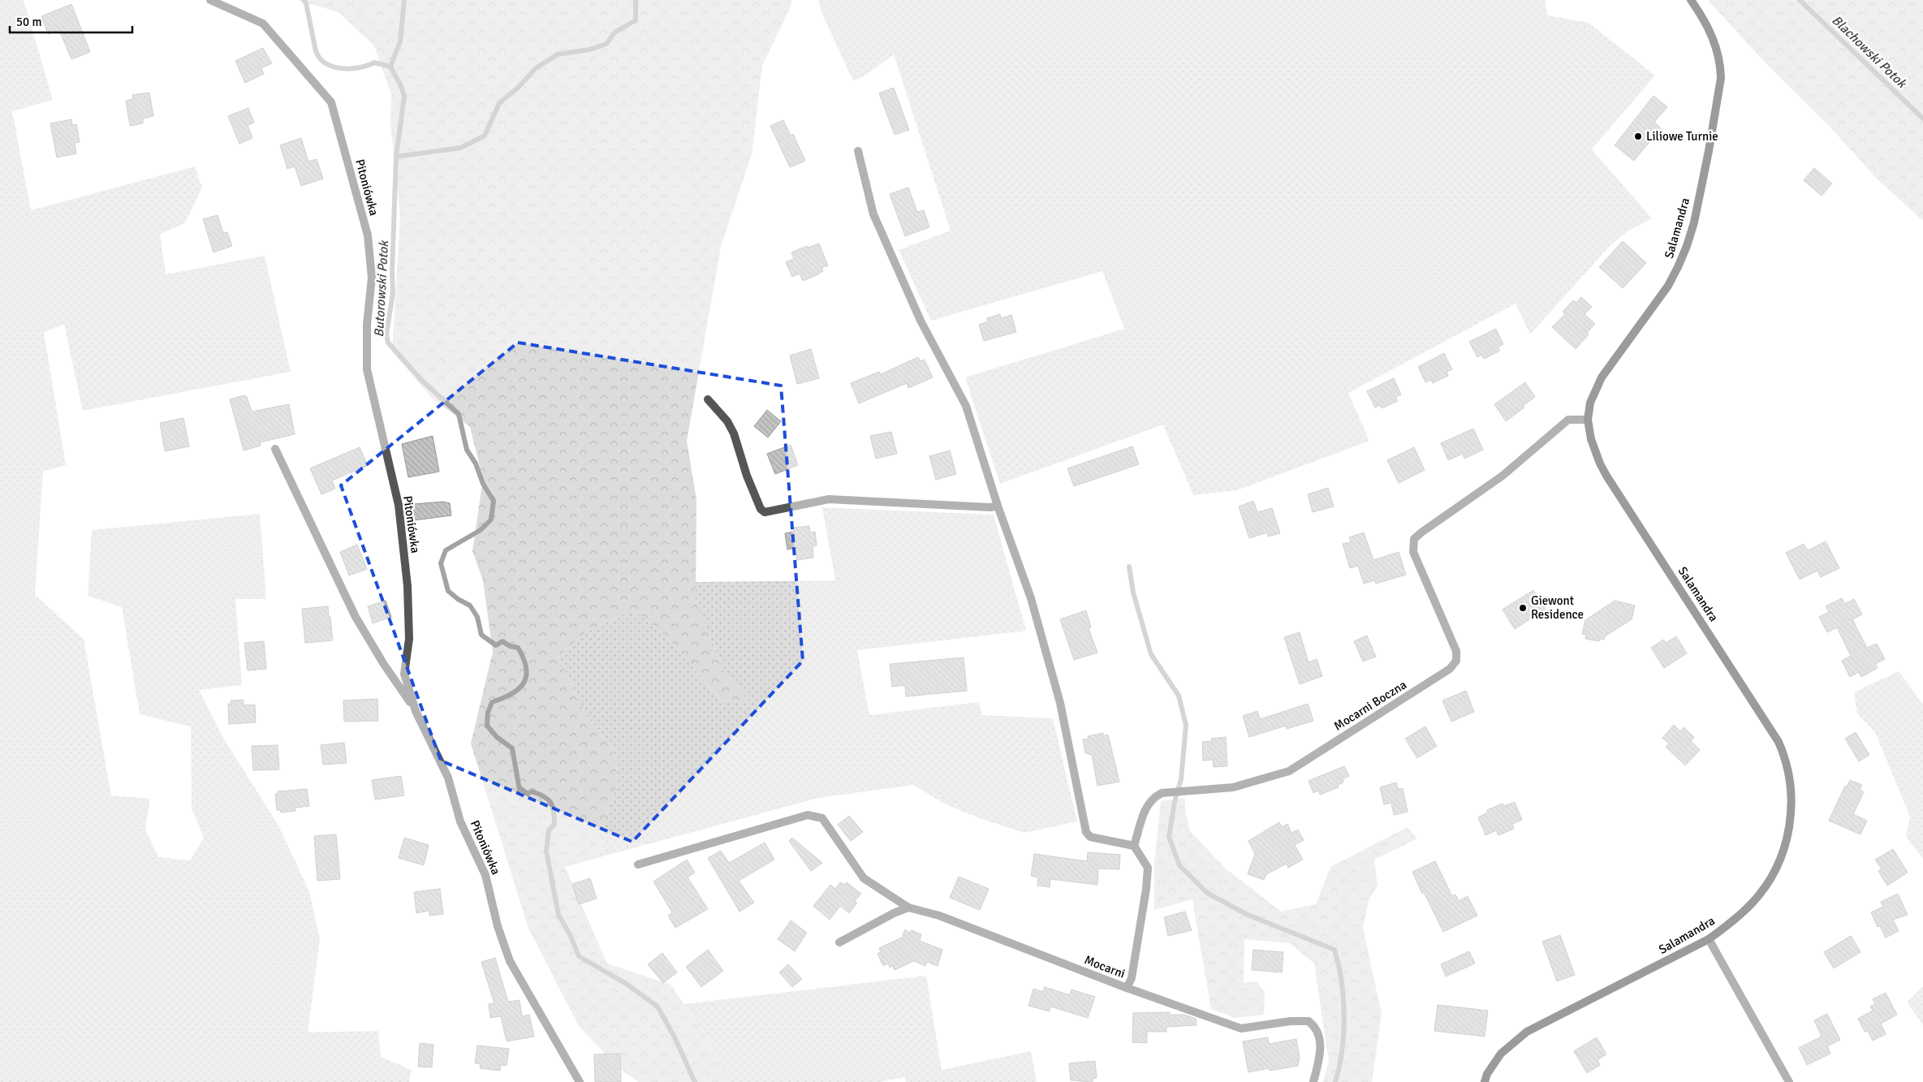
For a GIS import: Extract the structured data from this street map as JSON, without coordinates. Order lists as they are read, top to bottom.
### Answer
{
  "streets": {
    "street": [
      "Pitoniówka",
      "Salamandra",
      "Mocarni Boczna",
      "Mocarni"
    ]
  },
  "crossings": [
    ["Salamandra", "Mocarni Boczna"]
  ],
  "water": ["Blachowski Potok", "Butorowski Potok"],
  "places": ["Liliowe Turnie", "Giewont Residence"],
  "scale_bar": "50 m"
}
